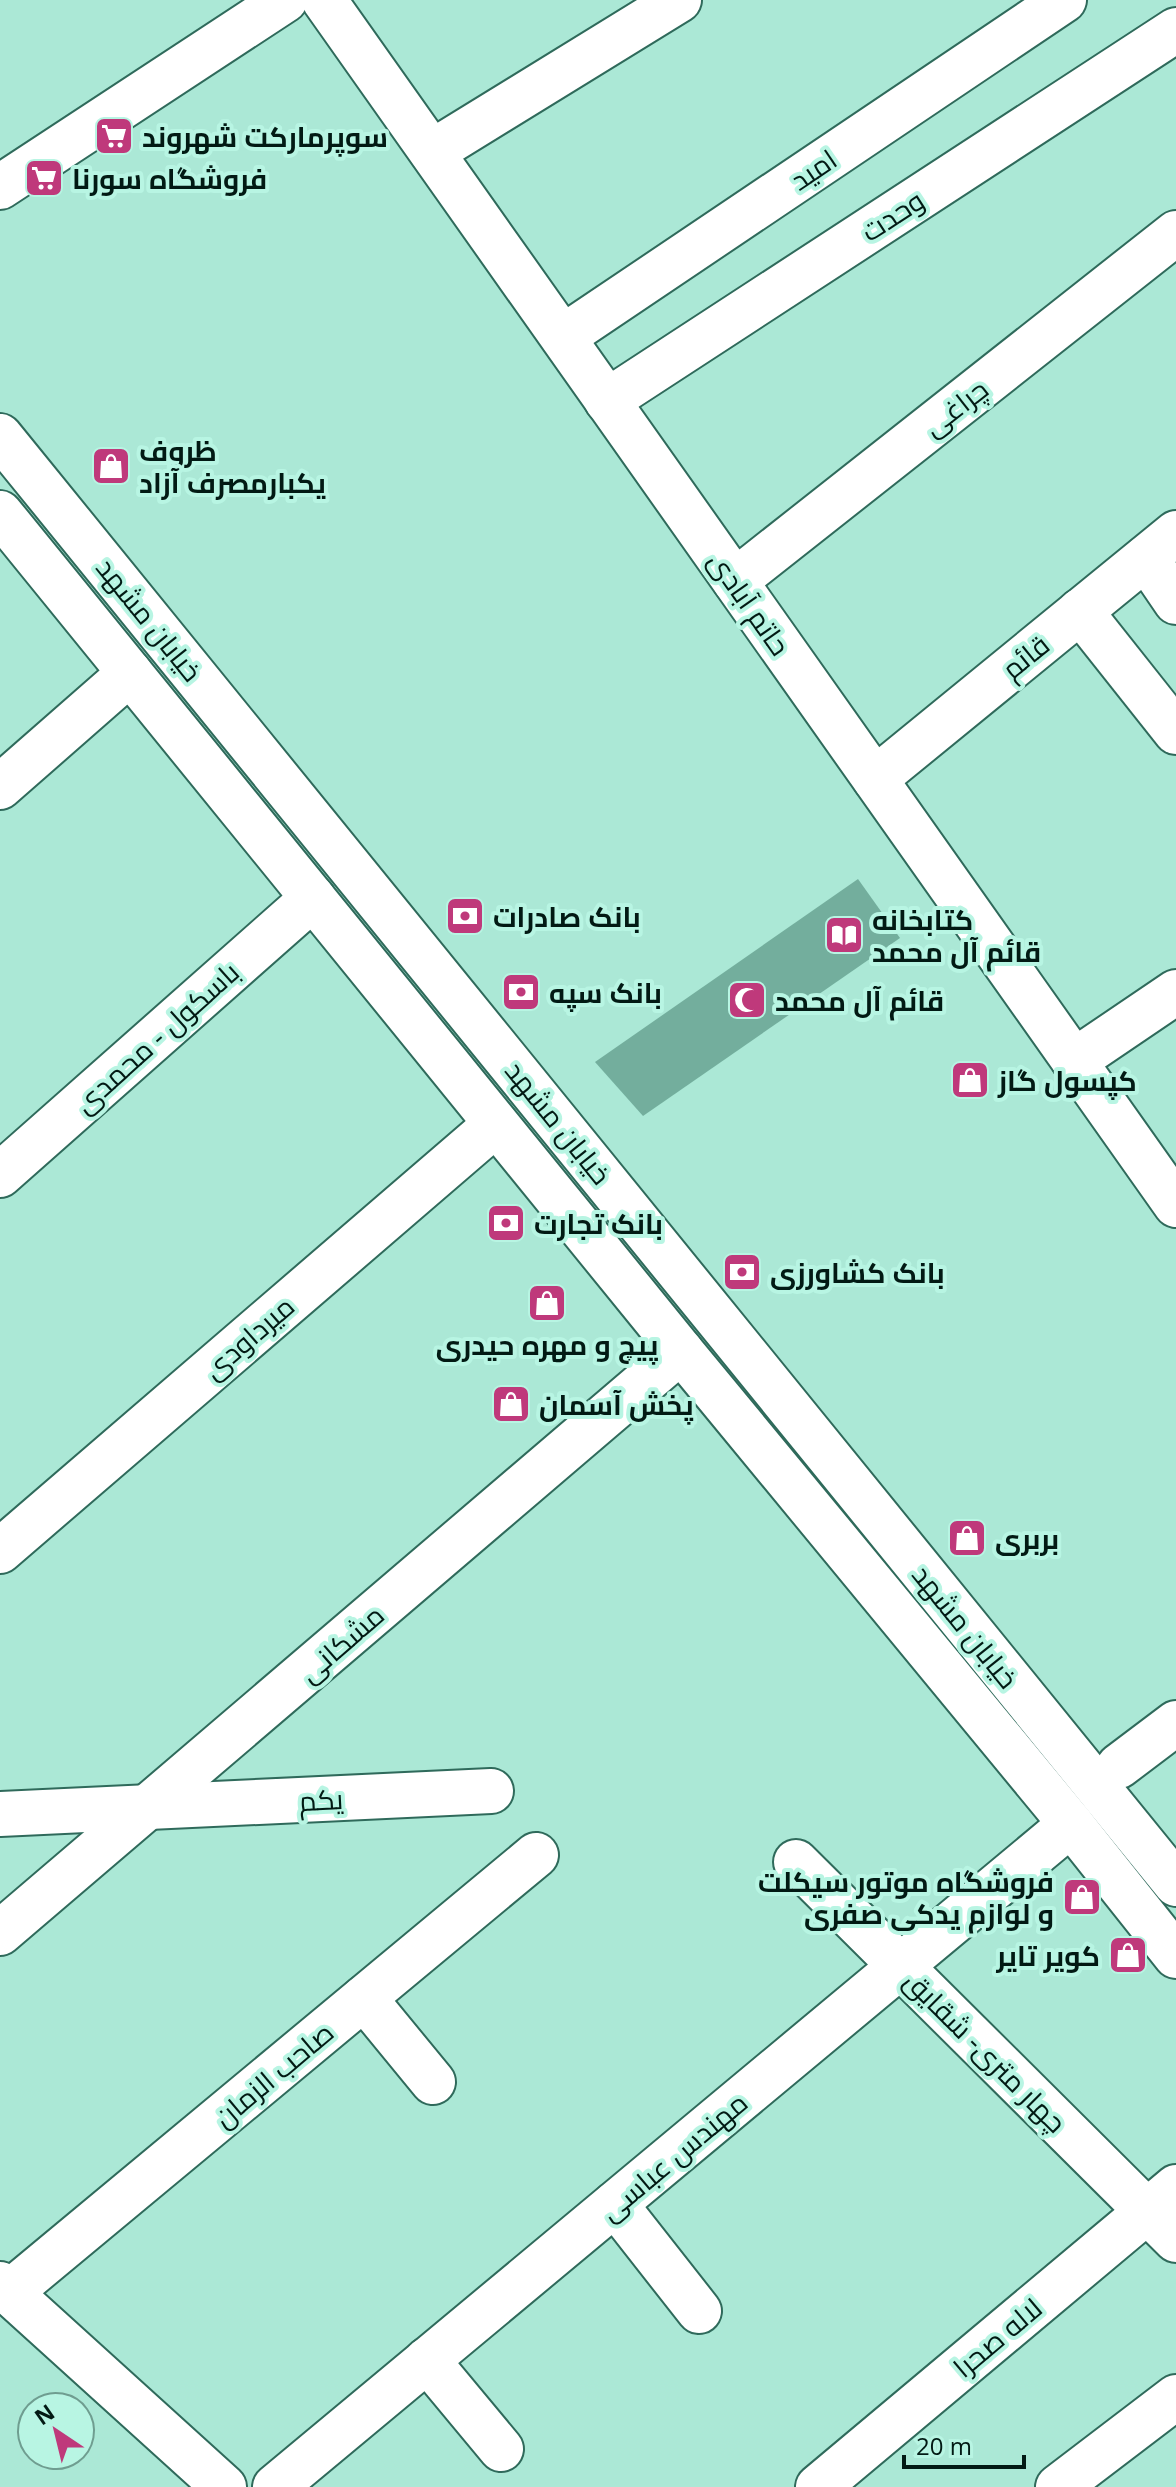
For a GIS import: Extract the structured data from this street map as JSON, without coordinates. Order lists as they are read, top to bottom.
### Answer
{
  "streets": {
    "street": [
      "امید",
      "وحدت",
      "چراغی",
      "حاتم آبادی",
      "خیابان مشهد",
      "قائم",
      "باسکول - محمدی",
      "میرداودی",
      "مشکانی",
      "یکم",
      "چهار متری- شقایق",
      "صاحب الزمان",
      "مهندس عباسی",
      "لاله صحرا"
    ]
  },
  "crossings": [
    ["امید", "حاتم آبادی"],
    ["وحدت", "حاتم آبادی"],
    ["چراغی", "حاتم آبادی"],
    ["حاتم آبادی", "قائم"],
    ["خیابان مشهد", "باسکول - محمدی"],
    ["خیابان مشهد", "میرداودی"],
    ["خیابان مشهد", "مشکانی"],
    ["خیابان مشهد", "مهندس عباسی"],
    ["مشکانی", "یکم"],
    ["چهار متری- شقایق", "مهندس عباسی"],
    ["چهار متری- شقایق", "لاله صحرا"]
  ],
  "places": {
    "supermarket": ["سوپرمارکت شهروند", "فروشگاه سورنا"],
    "shop": [
      "ظروف یکبارمصرف آزاد",
      "کپسول گاز",
      "پیچ و مهره حیدری",
      "پخش آسمان",
      "بربری",
      "فروشگاه موتور سیکلت و لوازم یدکی صفری",
      "کویر تایر"
    ],
    "bank": [
      "بانک صادرات",
      "بانک سپه",
      "بانک تجارت",
      "بانک کشاورزی"
    ],
    "library": ["کتابخانه قائم آل محمد"],
    "mosque": ["قائم آل محمد"]
  },
  "scale_bar": "20 m",
  "north": "top left"
}
